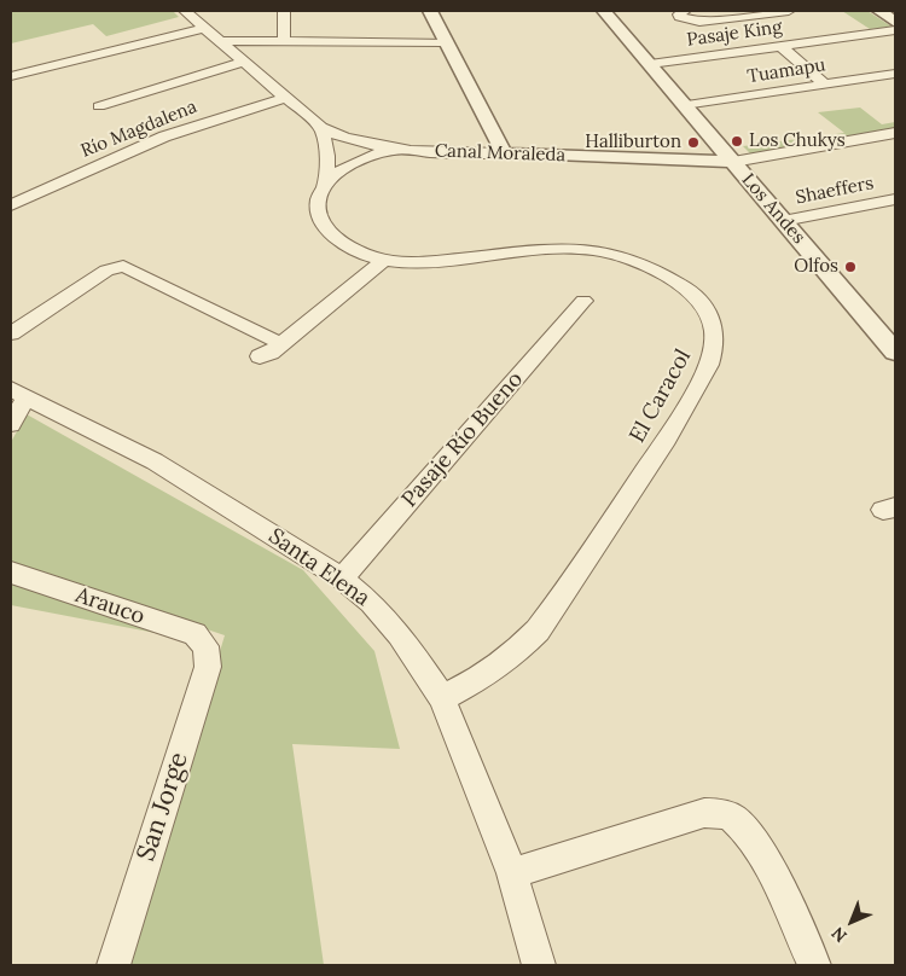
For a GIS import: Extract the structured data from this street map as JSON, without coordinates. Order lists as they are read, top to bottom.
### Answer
{
  "streets": {
    "street": [
      "Pasaje King",
      "Tuamapu",
      "Río Magdalena",
      "Canal Moraleda",
      "Shaeffers",
      "Los Andes",
      "El Caracol",
      "Pasaje Río Bueno",
      "Santa Elena",
      "Arauco",
      "San Jorge"
    ]
  },
  "crossings": [
    ["Pasaje King", "Los Andes"],
    ["Tuamapu", "Los Andes"],
    ["Río Magdalena", "Canal Moraleda"],
    ["Canal Moraleda", "Los Andes"],
    ["Canal Moraleda", "El Caracol"],
    ["Shaeffers", "Los Andes"],
    ["El Caracol", "Santa Elena"],
    ["Pasaje Río Bueno", "Santa Elena"],
    ["Arauco", "San Jorge"]
  ],
  "places": ["Los Chukys", "Halliburton", "Olfos"],
  "north": "bottom left"
}
